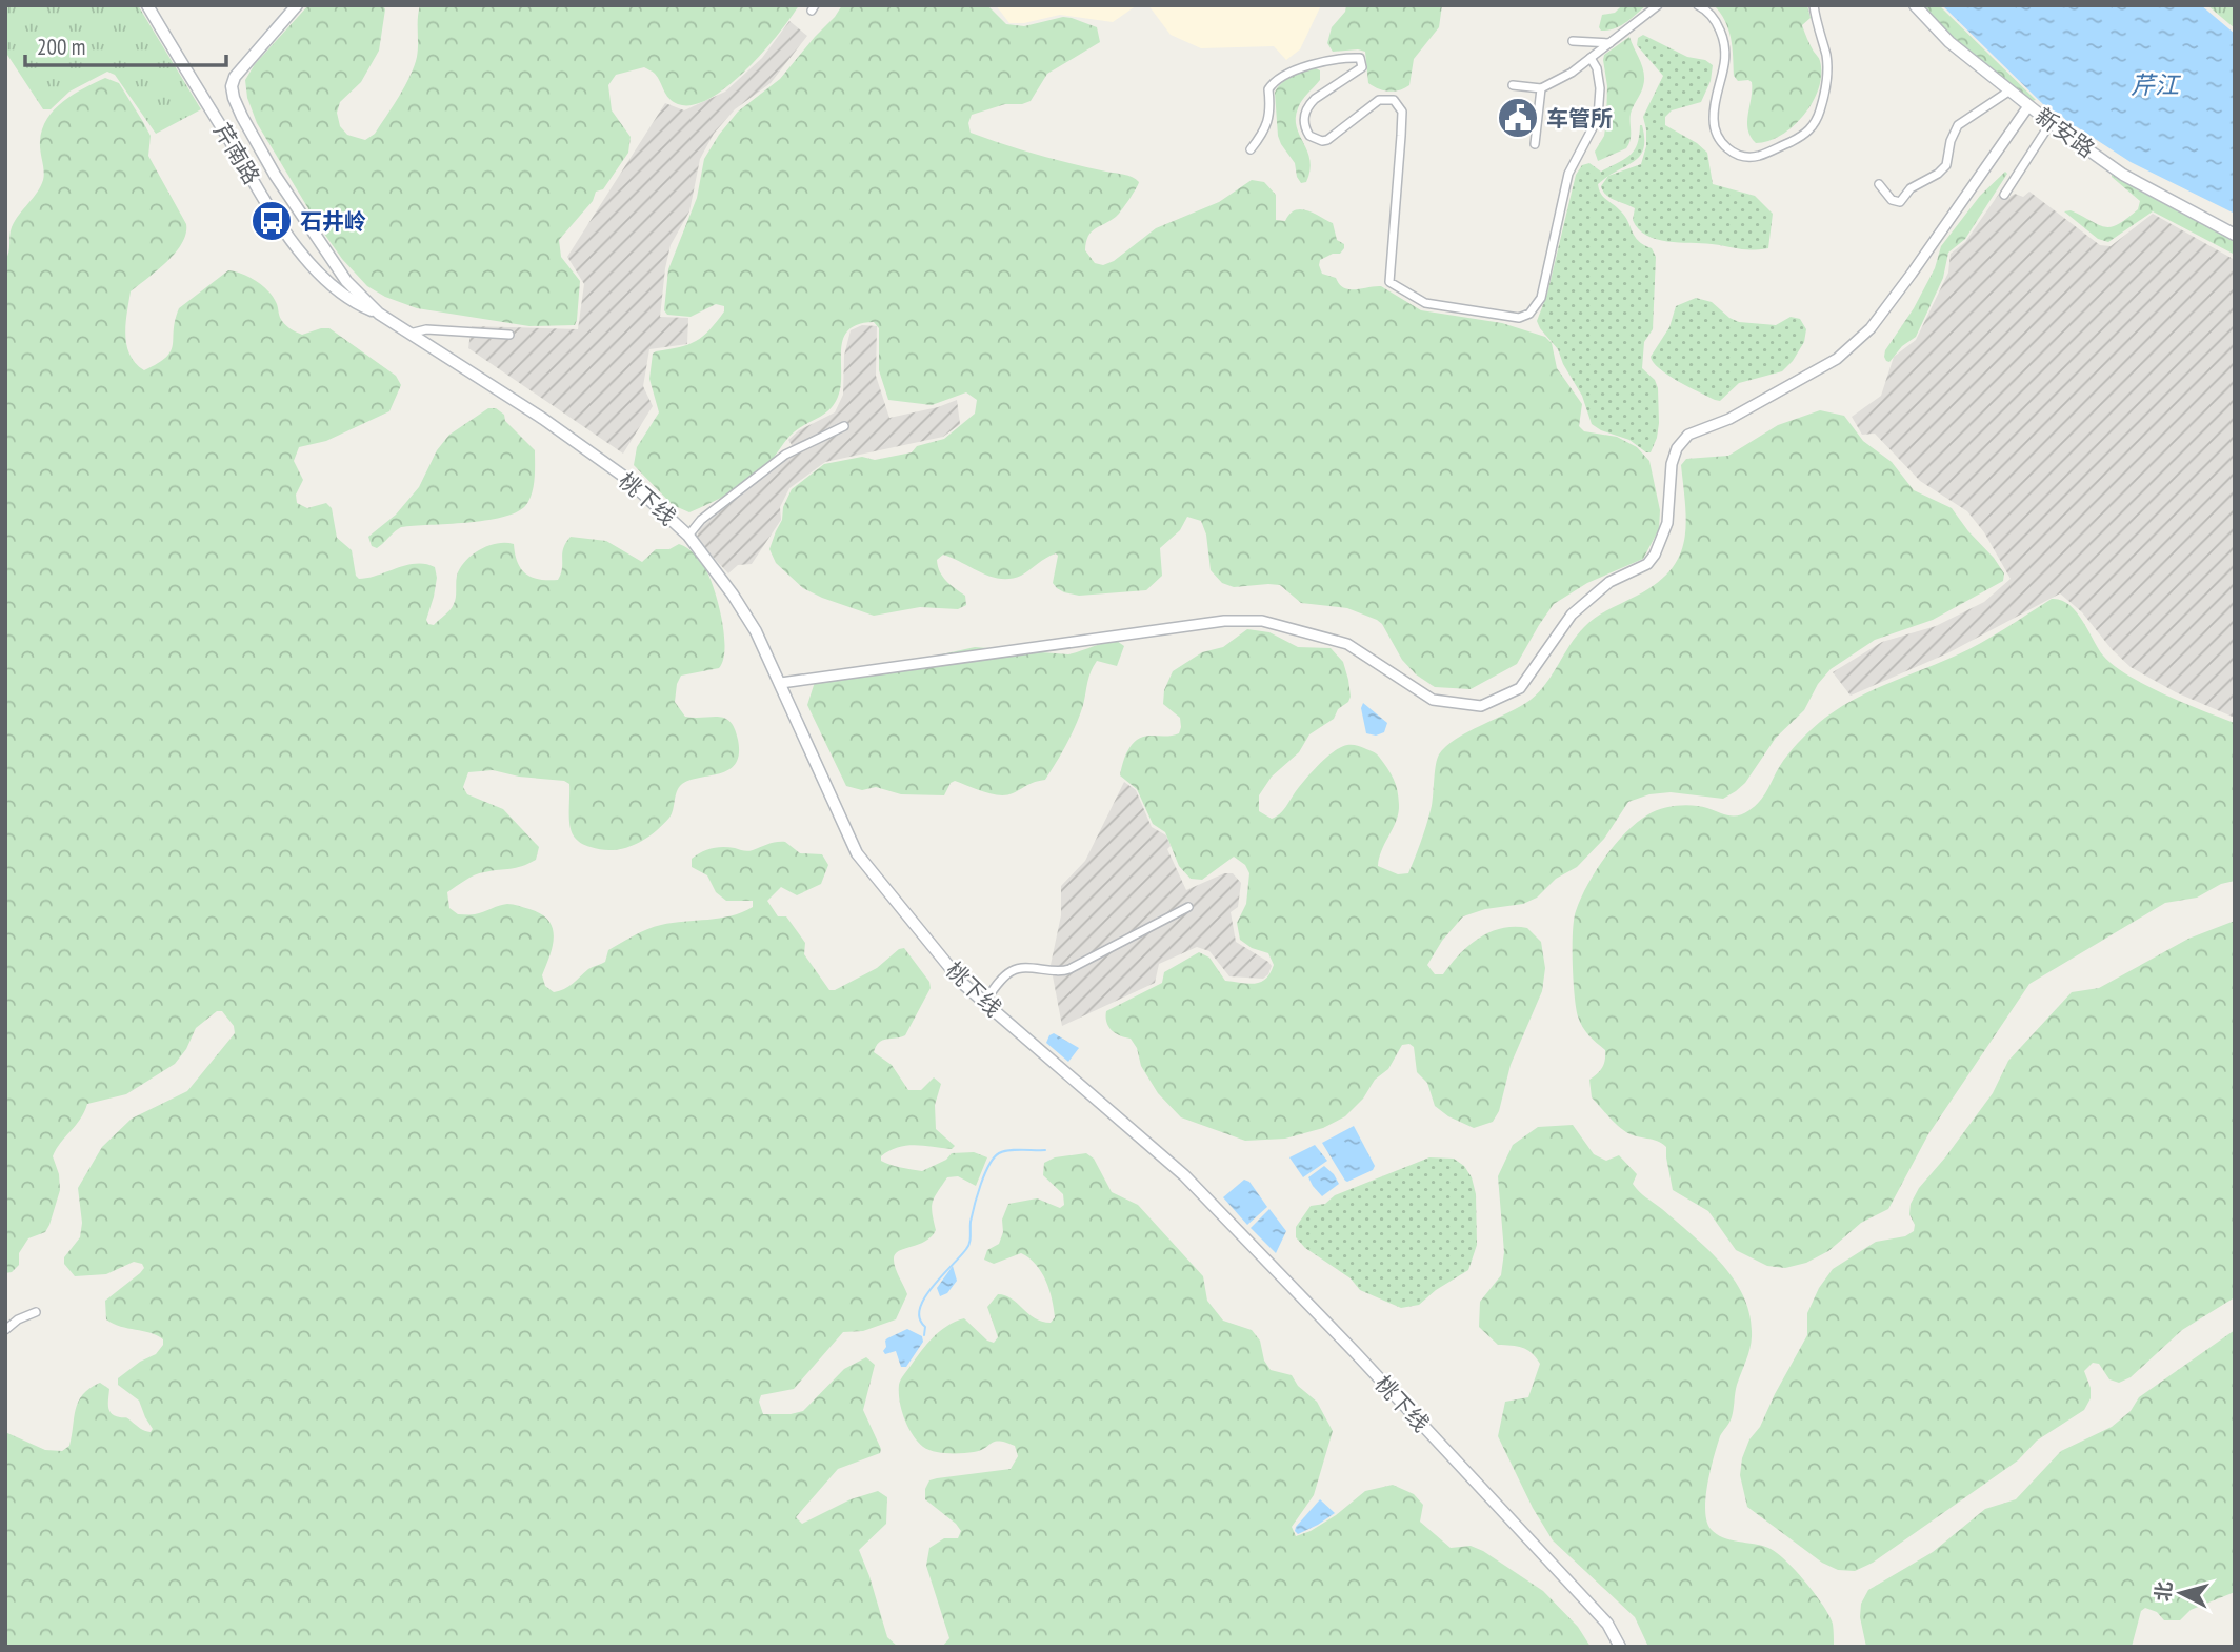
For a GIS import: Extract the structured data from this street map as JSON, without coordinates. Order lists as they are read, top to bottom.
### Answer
{
  "streets": {
    "main road": ["新安路", "芹南路", "桃下线"]
  },
  "crossings": [
    ["芹南路", "桃下线"]
  ],
  "water": ["芹江"],
  "places": {
    "public building": ["车管所"],
    "bus stop": ["石井岭"]
  },
  "scale_bar": "200 m",
  "north": "left"
}
